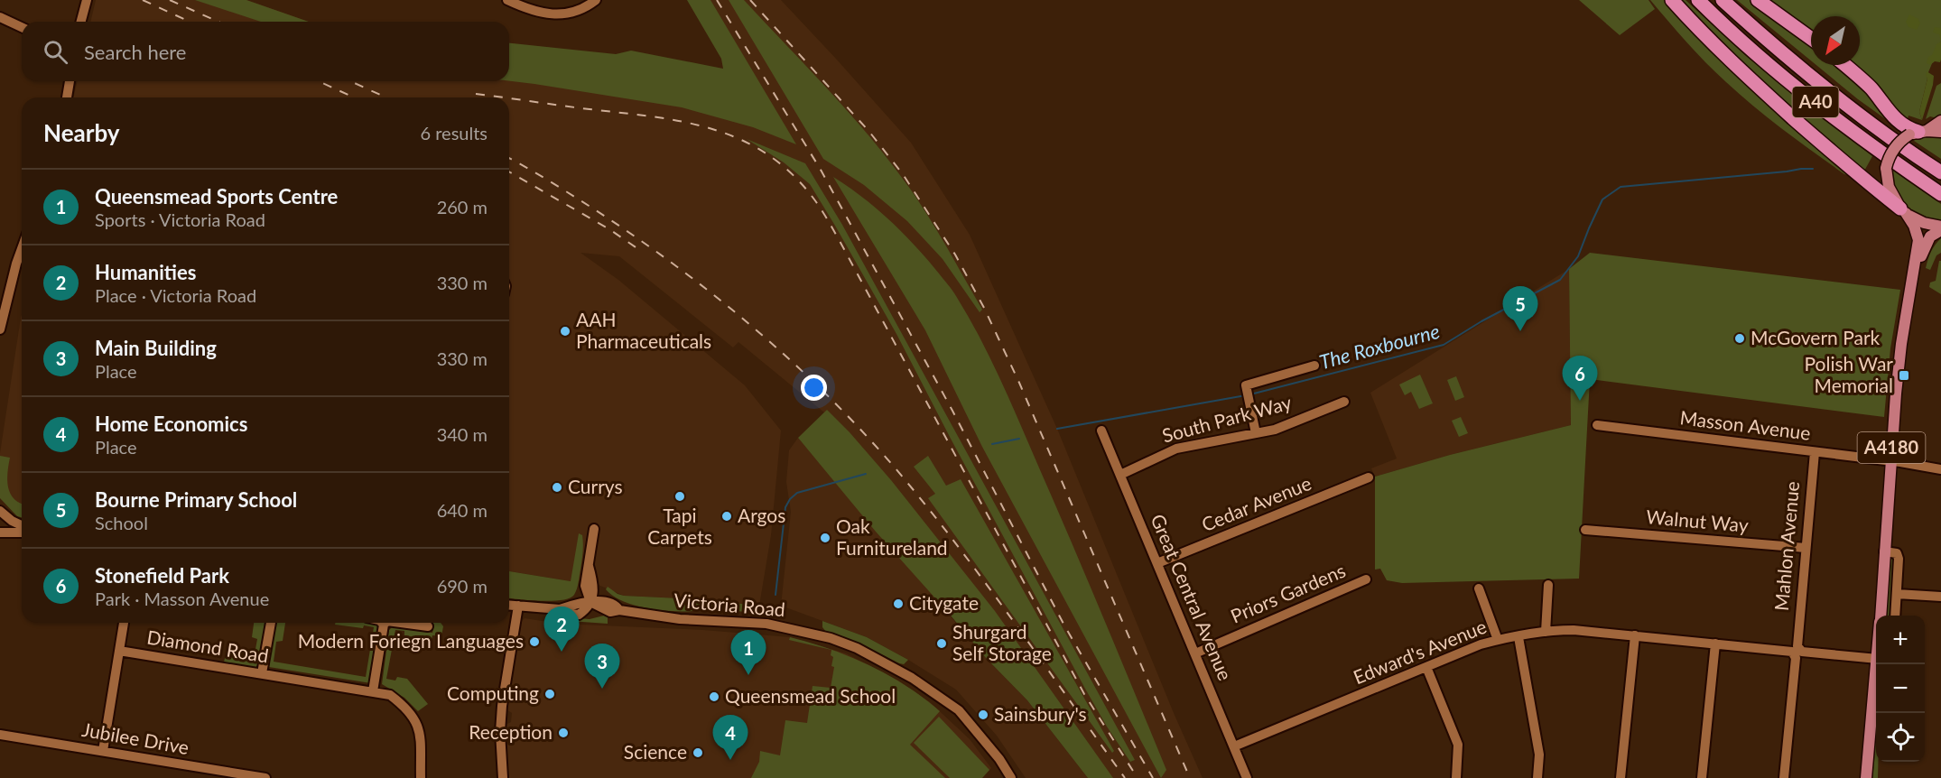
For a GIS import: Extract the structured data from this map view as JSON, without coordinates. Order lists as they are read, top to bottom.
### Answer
{
  "streets": {
    "highway": ["A40"],
    "main road": ["A4180"],
    "street": [
      "South Park Way",
      "Masson Avenue",
      "Cedar Avenue",
      "Walnut Way",
      "Mahlon Avenue",
      "Priors Gardens",
      "Great Central Avenue",
      "Victoria Road",
      "Diamond Road",
      "Edward's Avenue",
      "Jubilee Drive"
    ]
  },
  "crossings": [
    ["South Park Way", "Great Central Avenue"],
    ["Masson Avenue", "A4180"],
    ["Masson Avenue", "Mahlon Avenue"],
    ["Cedar Avenue", "Great Central Avenue"],
    ["Walnut Way", "Mahlon Avenue"],
    ["Mahlon Avenue", "Edward's Avenue"],
    ["Priors Gardens", "Great Central Avenue"],
    ["Great Central Avenue", "Edward's Avenue"]
  ],
  "water": ["The Roxbourne"],
  "places": {
    "other": [
      "AAH Pharmaceuticals",
      "McGovern Park",
      "Currys",
      "Tapi Carpets",
      "Argos",
      "Oak Furnitureland",
      "Citygate",
      "Modern Foriegn Languages",
      "Shurgard Self Storage",
      "Computing",
      "Queensmead School",
      "Sainsbury's",
      "Reception",
      "Science"
    ],
    "transit": ["Polish War Memorial"]
  },
  "north": "bottom left",
  "page": {
    "search": "Search here",
    "heading": ["Nearby", "6 results"],
    "list": [
      {
        "mark": "1",
        "name": "Queensmead Sports Centre",
        "note": "Sports · Victoria Road",
        "value": "260 m"
      },
      {
        "mark": "2",
        "name": "Humanities",
        "note": "Place · Victoria Road",
        "value": "330 m"
      },
      {
        "mark": "3",
        "name": "Main Building",
        "note": "Place",
        "value": "330 m"
      },
      {
        "mark": "4",
        "name": "Home Economics",
        "note": "Place",
        "value": "340 m"
      },
      {
        "mark": "5",
        "name": "Bourne Primary School",
        "note": "School",
        "value": "640 m"
      },
      {
        "mark": "6",
        "name": "Stonefield Park",
        "note": "Park · Masson Avenue",
        "value": "690 m"
      }
    ],
    "pins": [
      "5",
      "6",
      "2",
      "1",
      "3",
      "4"
    ],
    "map_buttons": ["+", "−"]
  }
}
